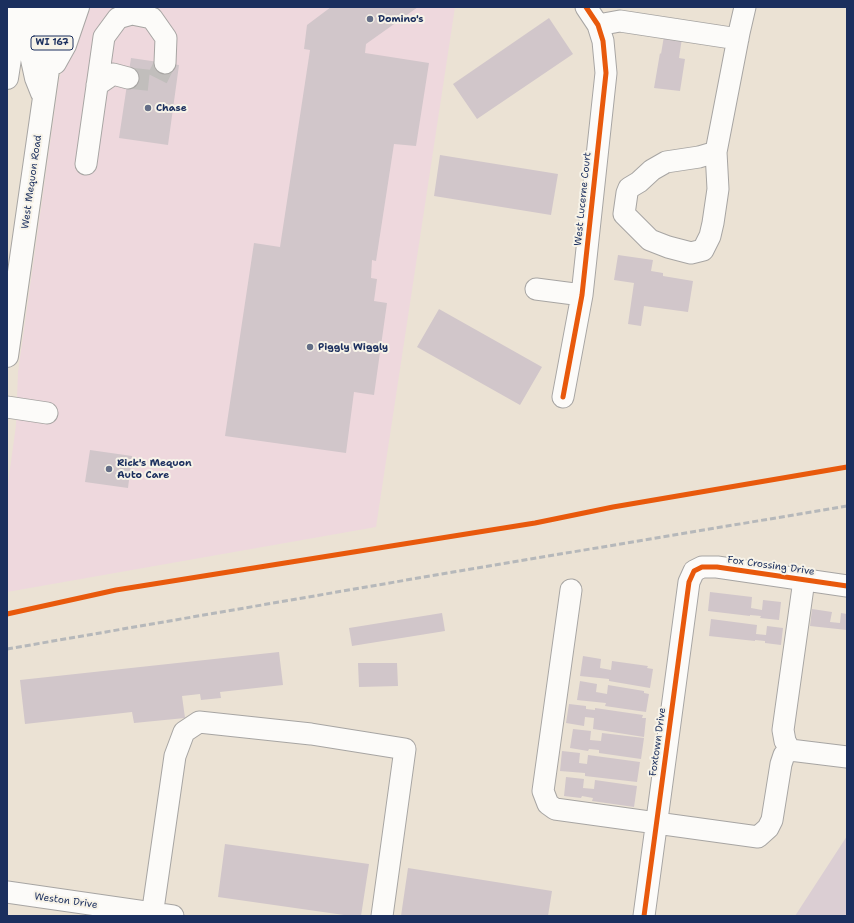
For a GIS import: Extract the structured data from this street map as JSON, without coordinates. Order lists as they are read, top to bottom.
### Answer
{
  "streets": {
    "main road": ["WI 167", "West Mequon Road"],
    "street": [
      "West Lucerne Court",
      "Fox Crossing Drive",
      "Foxtown Drive",
      "Weston Drive"
    ]
  },
  "crossings": [
    ["Fox Crossing Drive", "Foxtown Drive"]
  ],
  "places": [
    "Domino's",
    "Chase",
    "Piggly Wiggly",
    "Rick's Mequon Auto Care"
  ]
}
